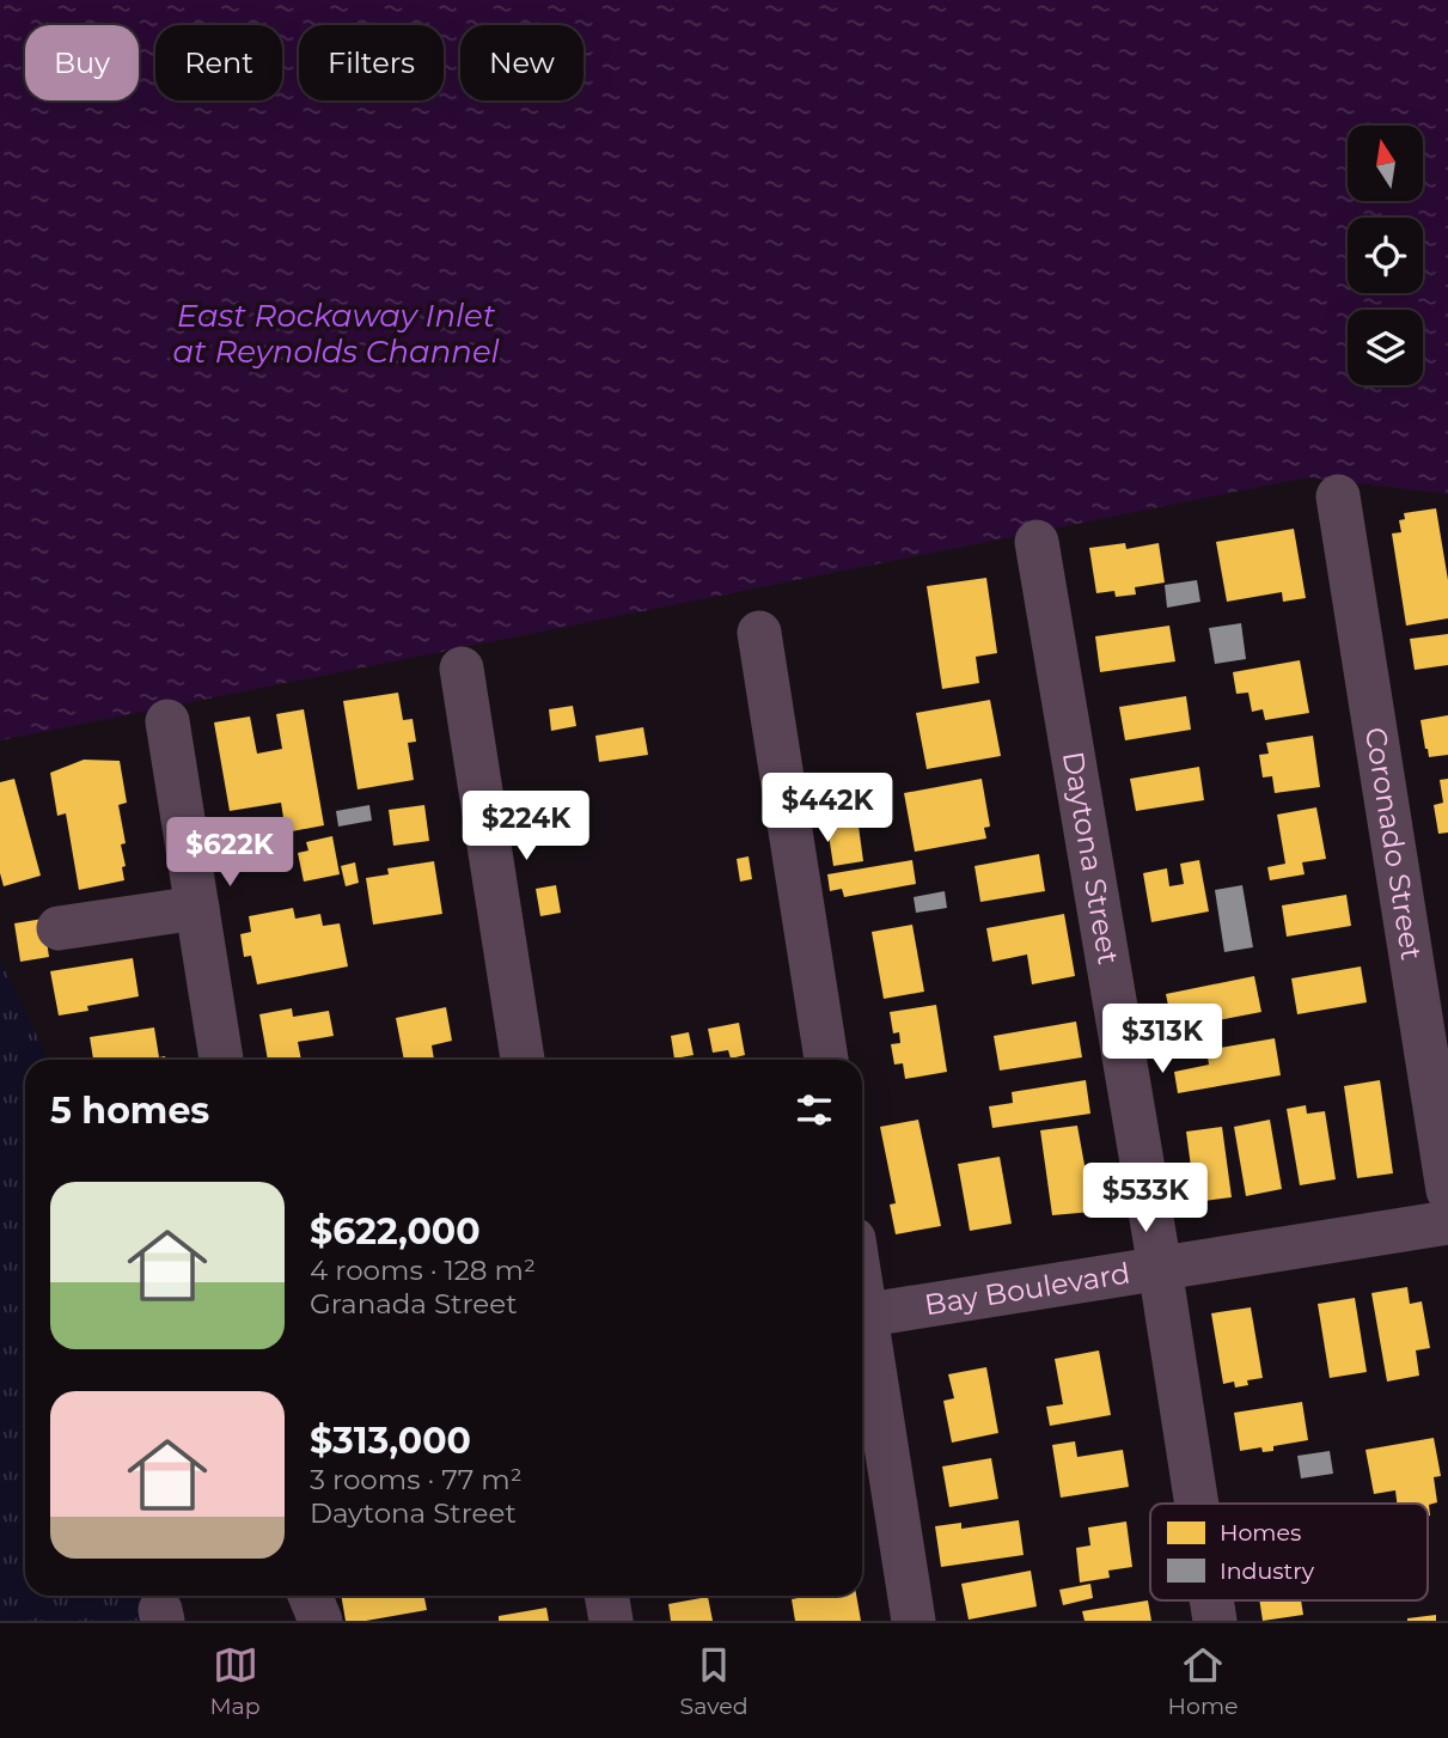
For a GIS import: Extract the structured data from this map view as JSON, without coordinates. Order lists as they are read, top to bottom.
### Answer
{
  "streets": {
    "street": ["Coronado Street", "Daytona Street", "Bay Boulevard"]
  },
  "crossings": [
    ["Daytona Street", "Bay Boulevard"]
  ],
  "water": ["East Rockaway Inlet at Reynolds Channel"],
  "legend": ["Homes", "Industry"],
  "north": "top",
  "page": {
    "chip": [
      "Buy",
      "Rent",
      "Filters",
      "New"
    ],
    "price": [
      "$442K",
      "$224K",
      "$622K",
      "$313K",
      "$533K"
    ],
    "heading": "5 homes",
    "list": [
      {
        "name": "$622,000",
        "note": "4 rooms · 128 m² · Granada Street"
      },
      {
        "name": "$313,000",
        "note": "3 rooms · 77 m² · Daytona Street"
      }
    ],
    "tabs": ["Map", "Saved", "Home"]
  }
}
